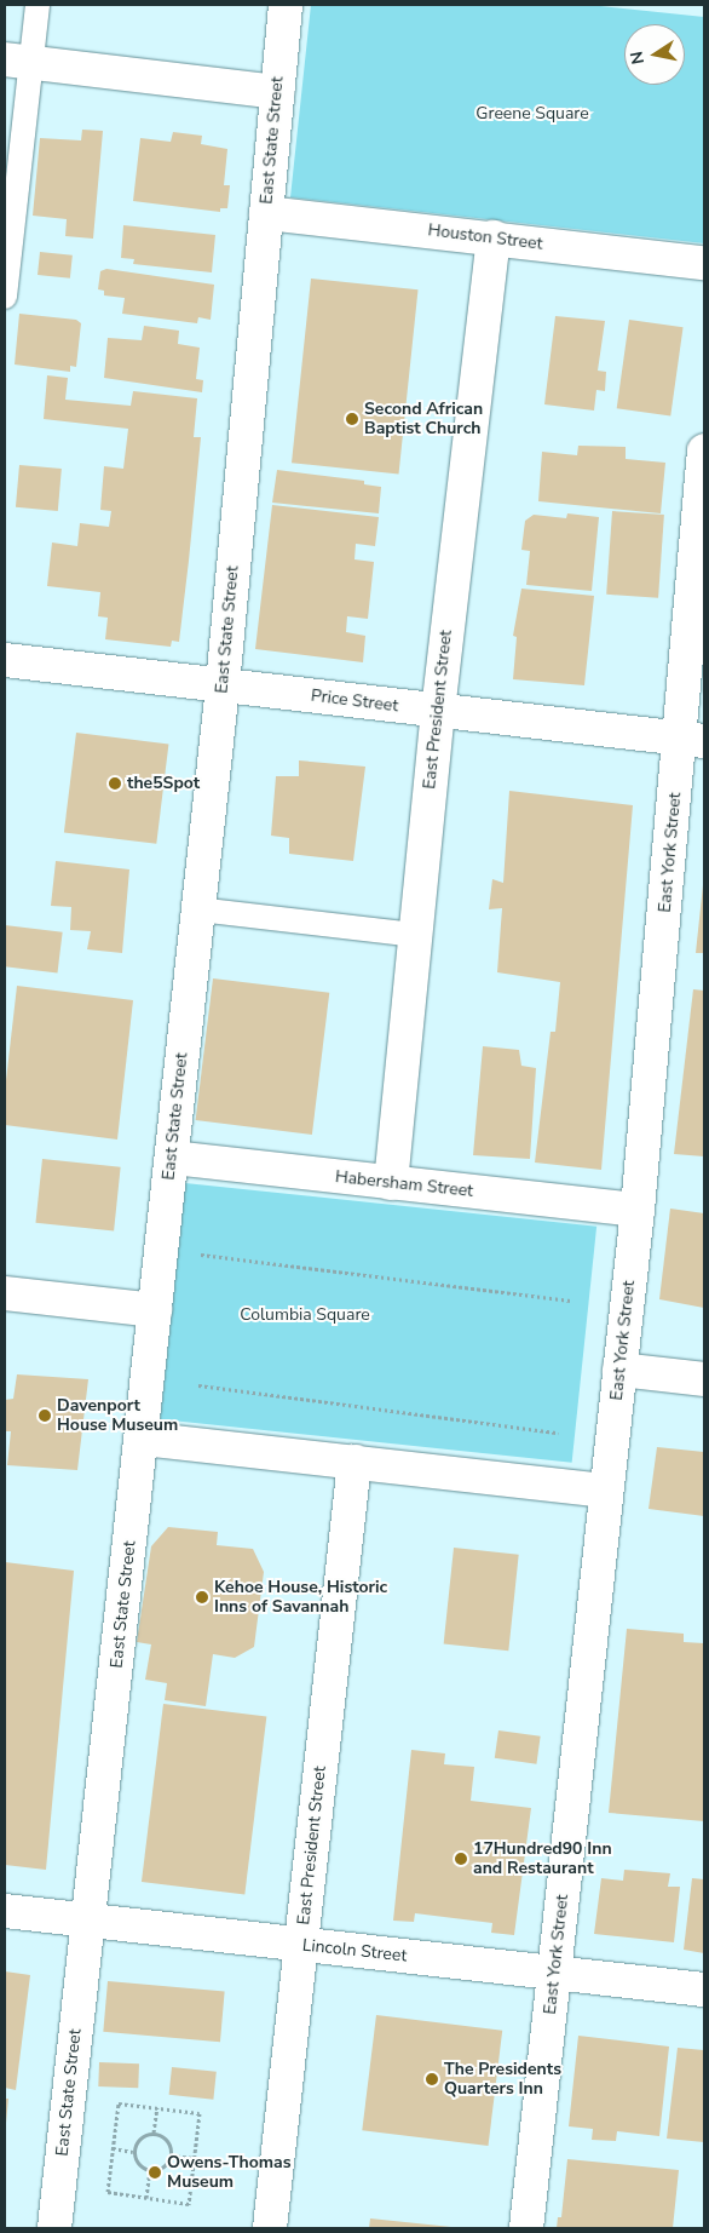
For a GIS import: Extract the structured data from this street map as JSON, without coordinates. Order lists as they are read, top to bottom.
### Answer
{
  "streets": {
    "street": [
      "East State Street",
      "Houston Street",
      "Price Street",
      "East President Street",
      "East York Street",
      "Habersham Street",
      "Lincoln Street"
    ]
  },
  "crossings": [
    ["East State Street", "Houston Street"],
    ["East State Street", "Price Street"],
    ["East State Street", "Habersham Street"],
    ["East State Street", "Lincoln Street"],
    ["Houston Street", "East President Street"],
    ["Price Street", "East President Street"],
    ["Price Street", "East York Street"],
    ["East President Street", "Habersham Street"],
    ["East President Street", "Lincoln Street"],
    ["East York Street", "Habersham Street"],
    ["East York Street", "Lincoln Street"]
  ],
  "parks": ["Greene Square", "Columbia Square"],
  "places": [
    "Second African Baptist Church",
    "the5Spot",
    "Davenport House Museum",
    "Kehoe House, Historic Inns of Savannah",
    "17Hundred90 Inn and Restaurant",
    "The Presidents Quarters Inn",
    "Owens-Thomas Museum"
  ],
  "north": "left"
}
